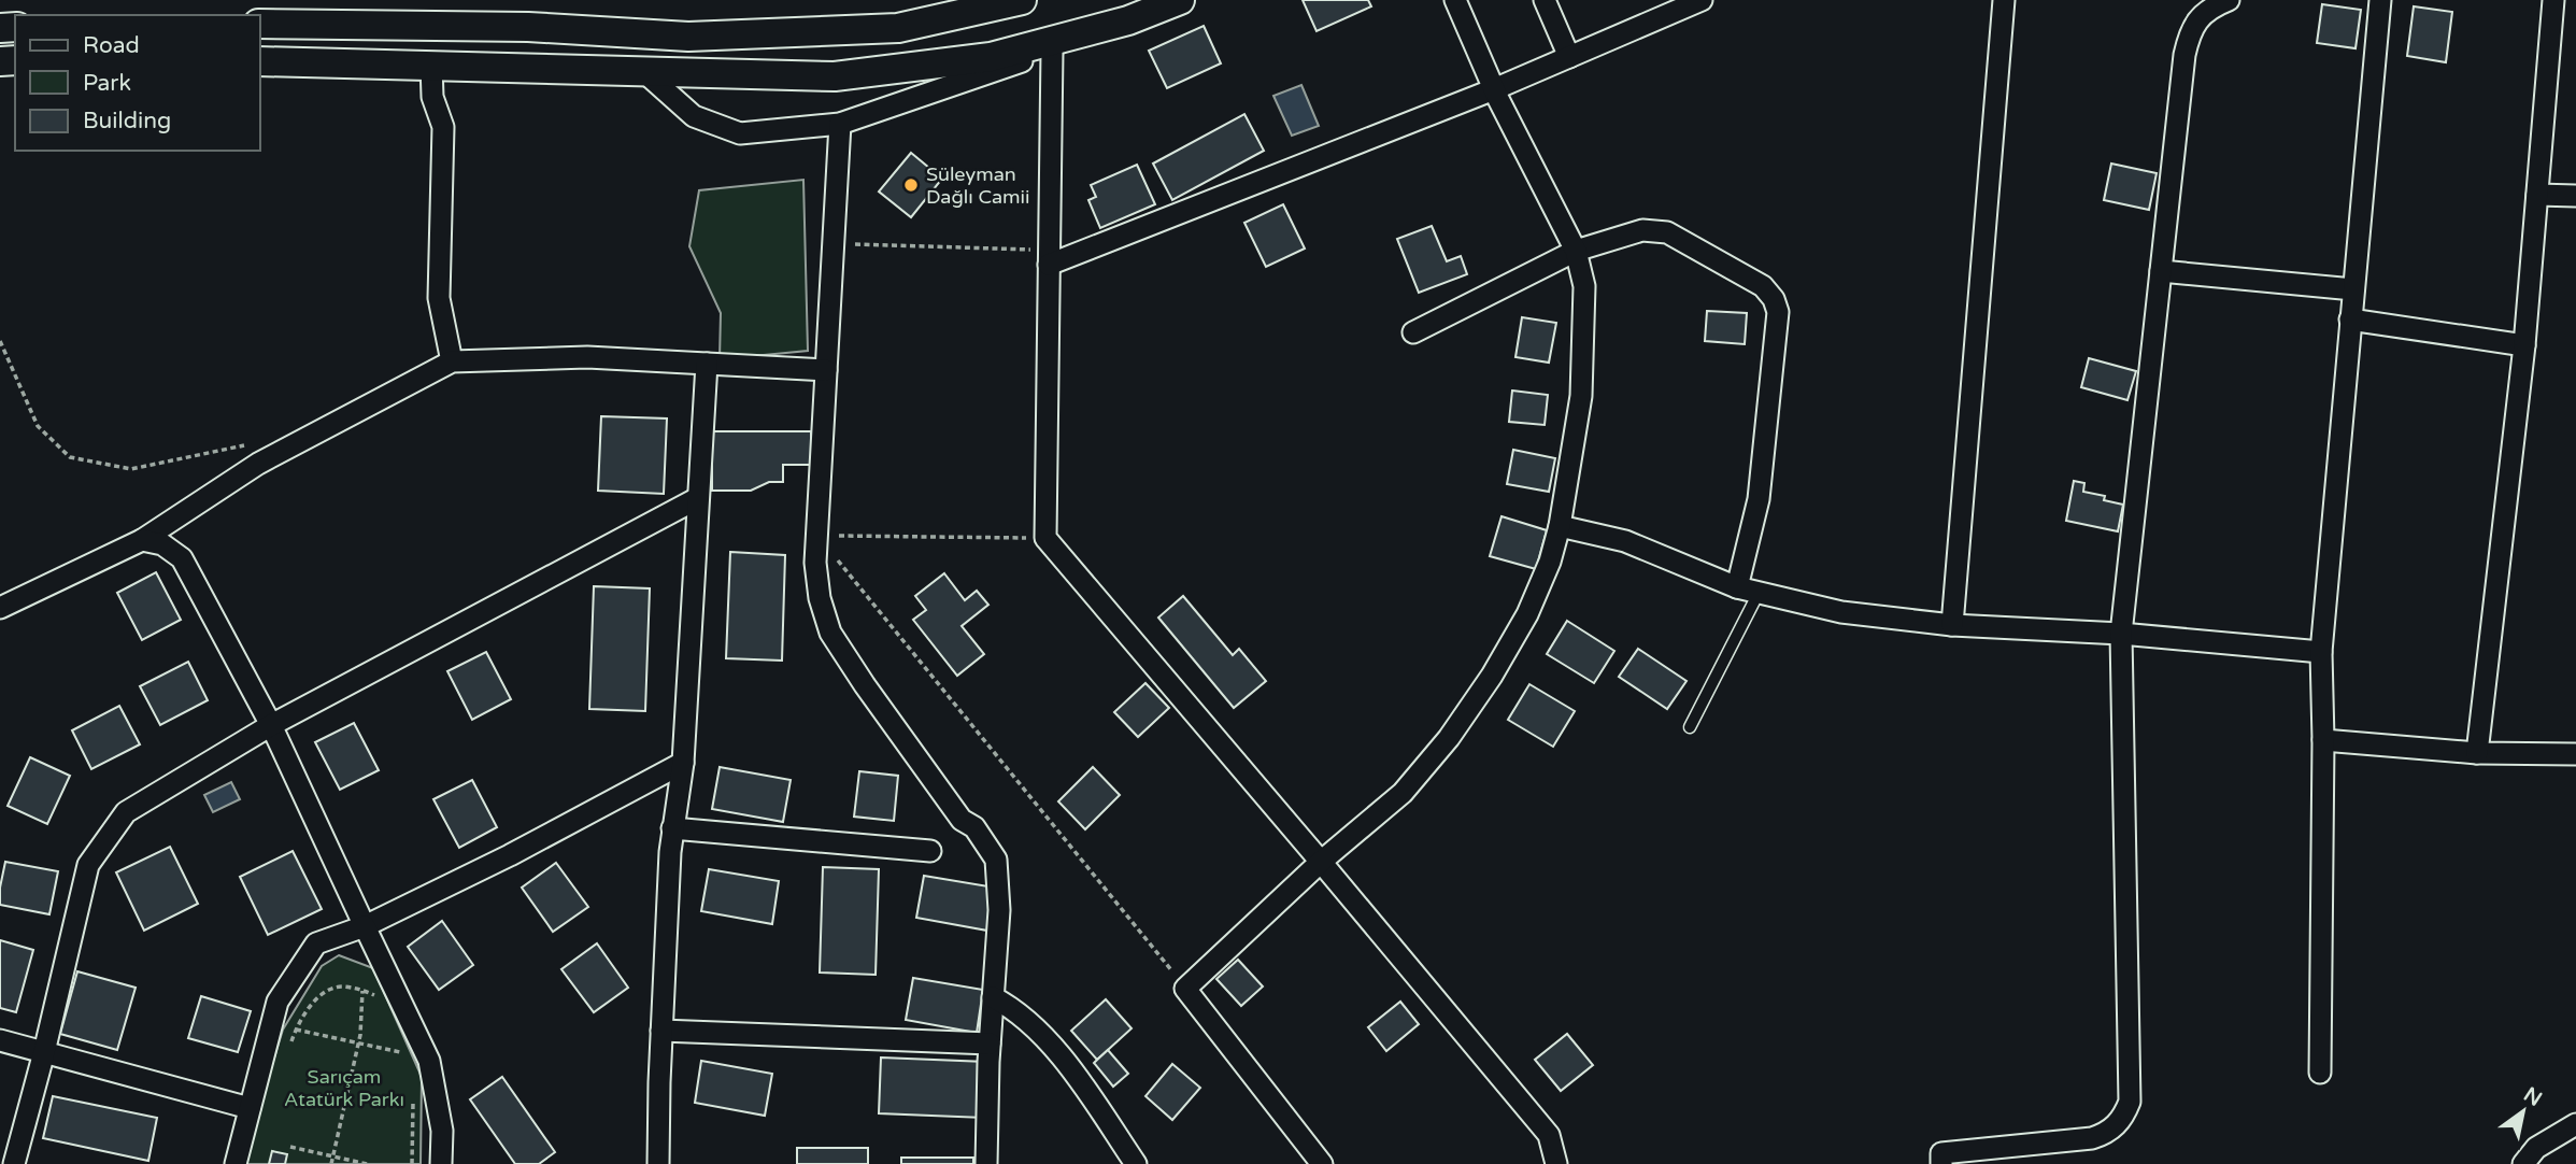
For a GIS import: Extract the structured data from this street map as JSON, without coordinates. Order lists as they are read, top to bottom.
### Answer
{
  "parks": ["Sarıçam Atatürk Parkı"],
  "places": ["Süleyman Dağlı Camii"],
  "legend": ["Road", "Park", "Building"],
  "north": "top right"
}
